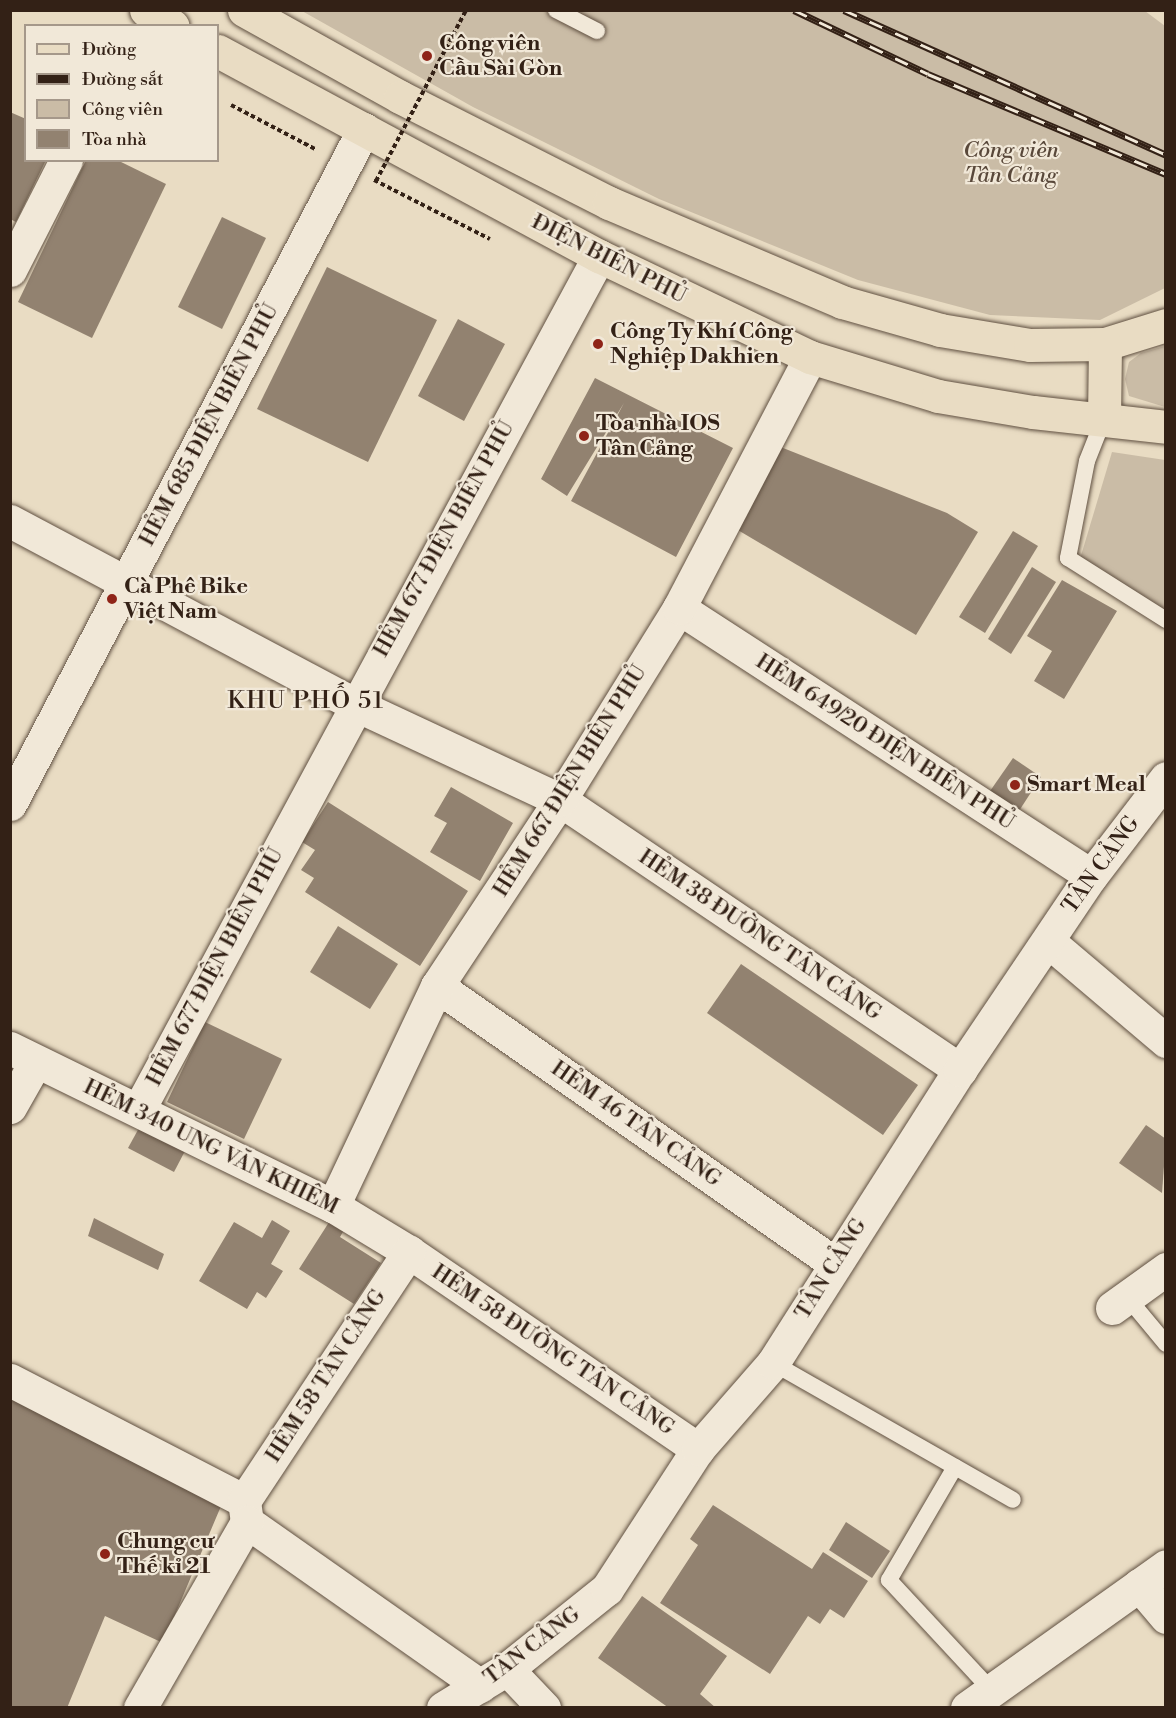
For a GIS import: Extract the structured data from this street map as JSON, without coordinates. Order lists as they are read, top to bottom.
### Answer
{
  "streets": {
    "main road": ["ĐIỆN BIÊN PHỦ"],
    "street": [
      "HẺM 685 ĐIỆN BIÊN PHỦ",
      "HẺM 677 ĐIỆN BIÊN PHỦ",
      "HẺM 649/20 ĐIỆN BIÊN PHỦ",
      "HẺM 667 ĐIỆN BIÊN PHỦ",
      "TÂN CẢNG",
      "HẺM 38 ĐƯỜNG TÂN CẢNG",
      "HẺM 46 TÂN CẢNG",
      "HẺM 340 UNG VĂN KHIÊM",
      "HẺM 58 ĐƯỜNG TÂN CẢNG",
      "HẺM 58 TÂN CẢNG"
    ]
  },
  "crossings": [
    ["ĐIỆN BIÊN PHỦ", "HẺM 685 ĐIỆN BIÊN PHỦ"],
    ["ĐIỆN BIÊN PHỦ", "HẺM 677 ĐIỆN BIÊN PHỦ"],
    ["ĐIỆN BIÊN PHỦ", "HẺM 667 ĐIỆN BIÊN PHỦ"],
    ["HẺM 685 ĐIỆN BIÊN PHỦ", "HẺM 38 ĐƯỜNG TÂN CẢNG"],
    ["HẺM 677 ĐIỆN BIÊN PHỦ", "HẺM 38 ĐƯỜNG TÂN CẢNG"],
    ["HẺM 677 ĐIỆN BIÊN PHỦ", "HẺM 340 UNG VĂN KHIÊM"],
    ["HẺM 649/20 ĐIỆN BIÊN PHỦ", "HẺM 667 ĐIỆN BIÊN PHỦ"],
    ["HẺM 649/20 ĐIỆN BIÊN PHỦ", "TÂN CẢNG"],
    ["HẺM 667 ĐIỆN BIÊN PHỦ", "HẺM 38 ĐƯỜNG TÂN CẢNG"],
    ["HẺM 667 ĐIỆN BIÊN PHỦ", "HẺM 46 TÂN CẢNG"],
    ["HẺM 667 ĐIỆN BIÊN PHỦ", "HẺM 340 UNG VĂN KHIÊM"],
    ["TÂN CẢNG", "HẺM 38 ĐƯỜNG TÂN CẢNG"],
    ["TÂN CẢNG", "HẺM 46 TÂN CẢNG"],
    ["TÂN CẢNG", "HẺM 58 ĐƯỜNG TÂN CẢNG"],
    ["HẺM 340 UNG VĂN KHIÊM", "HẺM 58 ĐƯỜNG TÂN CẢNG"],
    ["HẺM 340 UNG VĂN KHIÊM", "HẺM 58 TÂN CẢNG"],
    ["HẺM 58 ĐƯỜNG TÂN CẢNG", "HẺM 58 TÂN CẢNG"]
  ],
  "districts": ["KHU PHỐ 51"],
  "parks": ["Công viên Tân Cảng"],
  "places": [
    "Công viên Cầu Sài Gòn",
    "Công Ty Khí Công Nghiệp Dakhien",
    "Tòa nhà IOS Tân Cảng",
    "Cà Phê Bike Việt Nam",
    "Smart Meal",
    "Chung cư Thế kỉ 21"
  ],
  "legend": [
    "Đường",
    "Đường sắt",
    "Công viên",
    "Tòa nhà"
  ]
}
